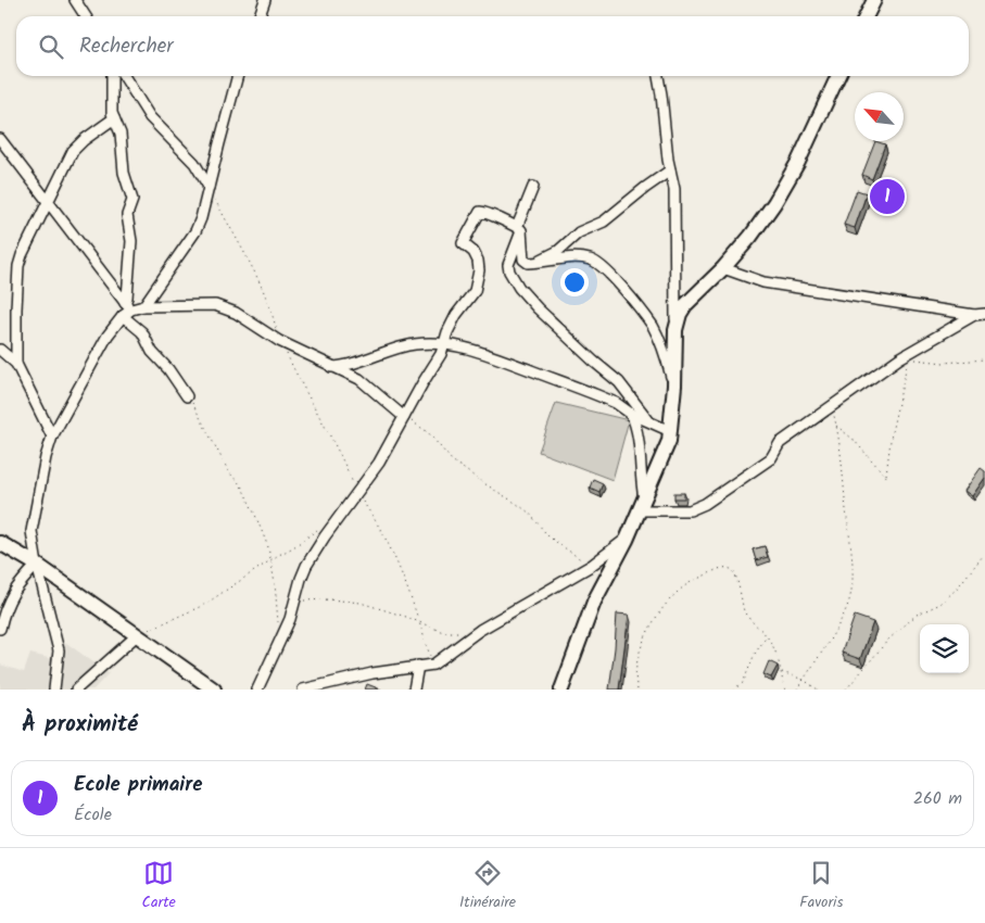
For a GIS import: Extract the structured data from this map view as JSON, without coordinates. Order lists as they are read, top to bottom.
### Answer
{
  "north": "top left",
  "page": {
    "search": "Rechercher",
    "pins": "1",
    "heading": "À proximité",
    "list": [
      {
        "mark": "1",
        "name": "Ecole primaire",
        "note": "École",
        "value": "260 m"
      }
    ],
    "nav": ["Carte", "Itinéraire", "Favoris"]
  }
}
